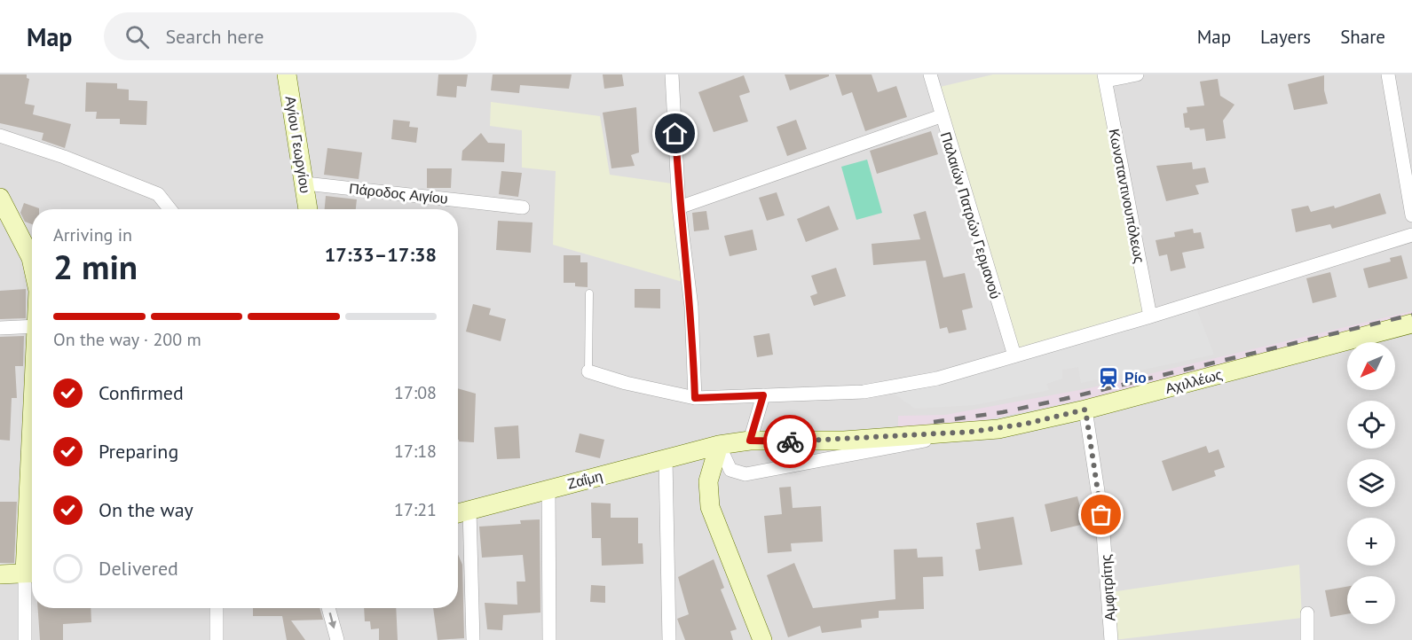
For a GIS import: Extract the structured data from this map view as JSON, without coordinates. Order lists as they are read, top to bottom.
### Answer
{
  "streets": {
    "street": [
      "Αγίου Γεωργίου",
      "Πάροδος Αιγίου",
      "Κωνσταντινουπόλεως",
      "Παλαιών Πατρών Γερμανού",
      "Αχιλλέως",
      "Ζαΐμη",
      "Αμφιτρίτης"
    ]
  },
  "crossings": [
    ["Αγίου Γεωργίου", "Πάροδος Αιγίου"],
    ["Αχιλλέως", "Ζαΐμη"],
    ["Αχιλλέως", "Αμφιτρίτης"]
  ],
  "places": {
    "station": ["Ρίο"]
  },
  "north": "bottom left",
  "page": {
    "header": "Map",
    "search": "Search here",
    "nav": ["Map", "Layers", "Share"],
    "heading": ["2 min", "Arriving in", "17:33–17:38"],
    "bar": "On the way · 200 m",
    "map_buttons": ["+", "−"],
    "list": [
      ["Confirmed", "17:08"],
      ["Preparing", "17:18"],
      ["On the way", "17:21"],
      "Delivered"
    ]
  }
}
